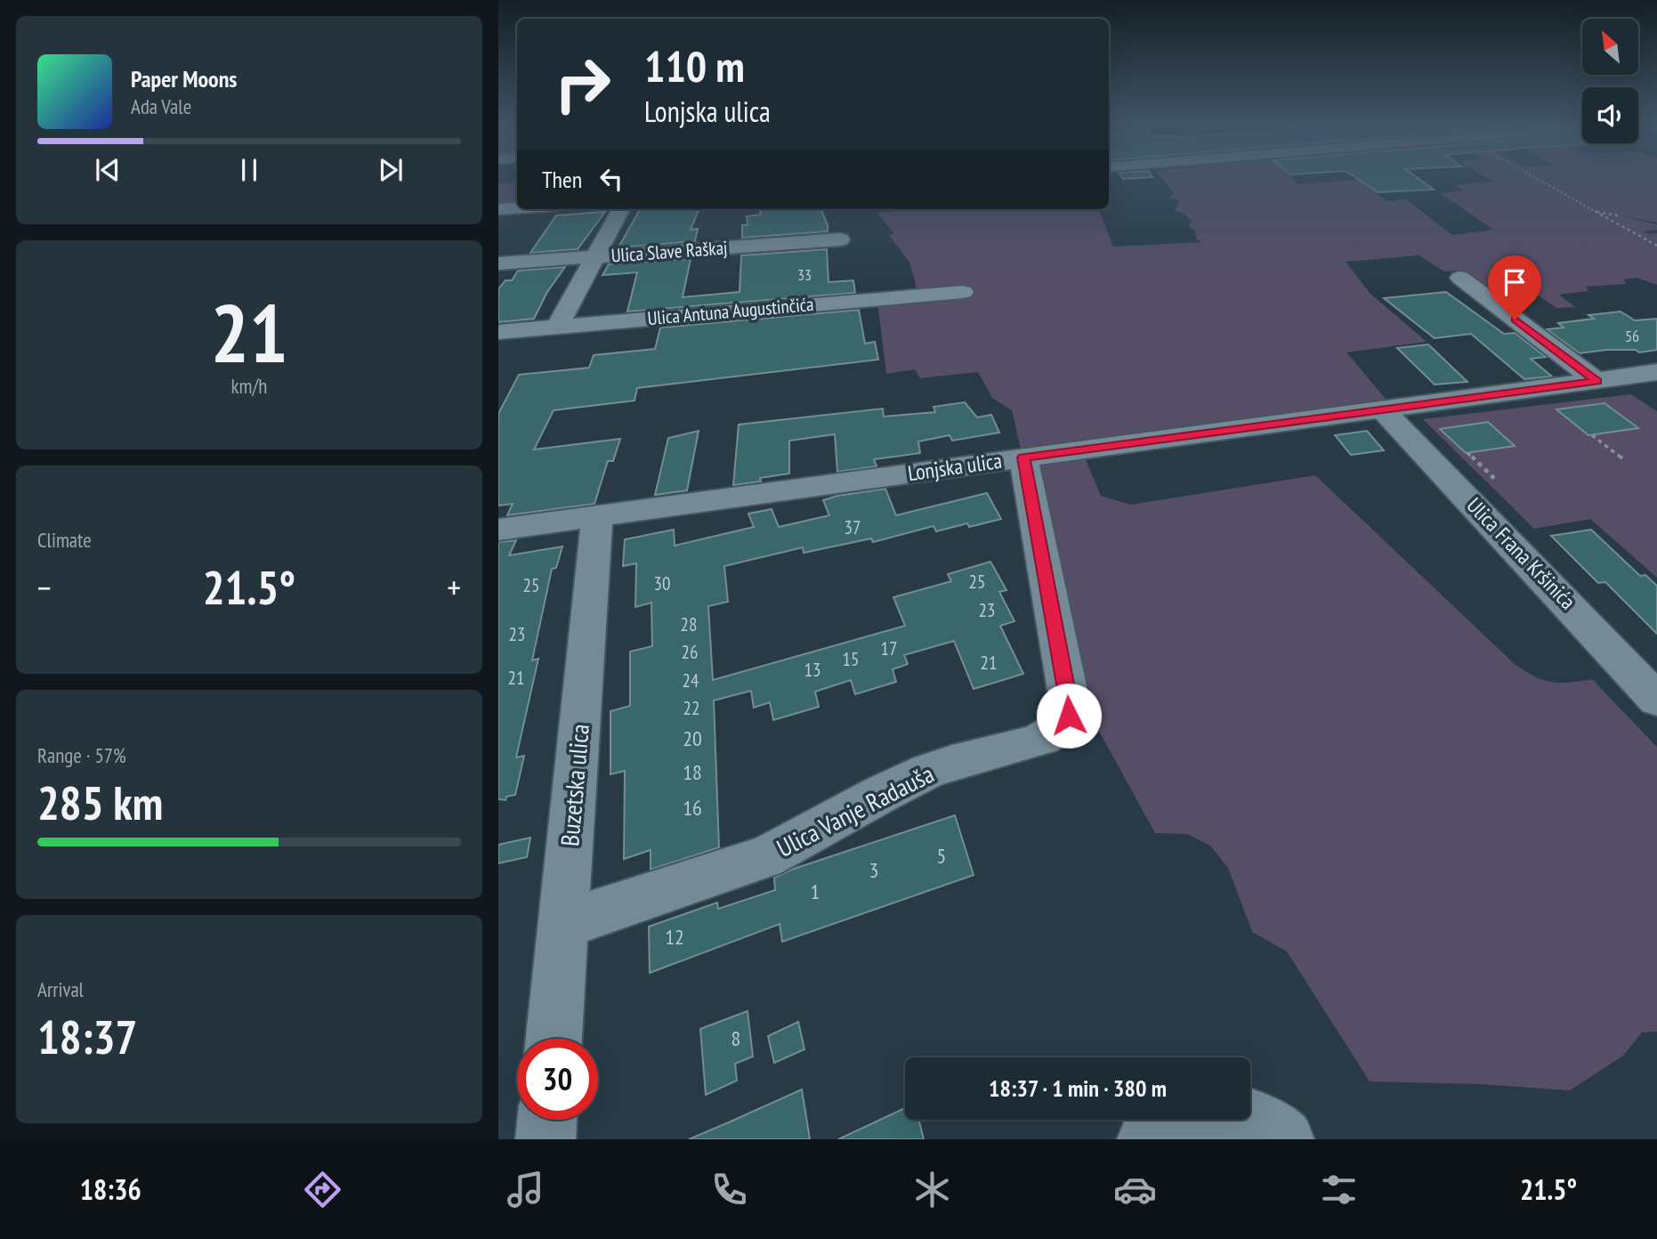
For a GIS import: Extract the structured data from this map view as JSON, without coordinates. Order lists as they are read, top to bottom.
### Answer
{
  "streets": {
    "street": [
      "Ulica Slave Raškaj",
      "Ulica Antuna Augustinčića",
      "Lonjska ulica",
      "Ulica Frana Kršinića",
      "Buzetska ulica",
      "Ulica Vanje Radauša"
    ]
  },
  "crossings": [
    ["Lonjska ulica", "Ulica Frana Kršinića"],
    ["Lonjska ulica", "Buzetska ulica"],
    ["Lonjska ulica", "Ulica Vanje Radauša"],
    ["Buzetska ulica", "Ulica Vanje Radauša"]
  ],
  "house_numbers": [
    "33",
    "56",
    "37",
    "25",
    "30",
    "25",
    "23",
    "28",
    "23",
    "17",
    "26",
    "15",
    "21",
    "13",
    "21",
    "24",
    "22",
    "20",
    "18",
    "16",
    "5",
    "3",
    "1",
    "12",
    "8"
  ],
  "north": "top left",
  "page": {
    "turn": ["110 m", "Lonjska ulica"],
    "song": ["Paper Moons", "Ada Vale"],
    "then": "Then",
    "tile": [
      ["21", "km/h"],
      "Climate",
      ["Range · 57%", "285 km"],
      ["Arrival", "18:37"]
    ],
    "heat": ["−", "21.5°", "+"],
    "limit": "30",
    "trip": "18:37 · 1 min · 380 m",
    "tabs": ["18:36", "21.5°"]
  }
}
